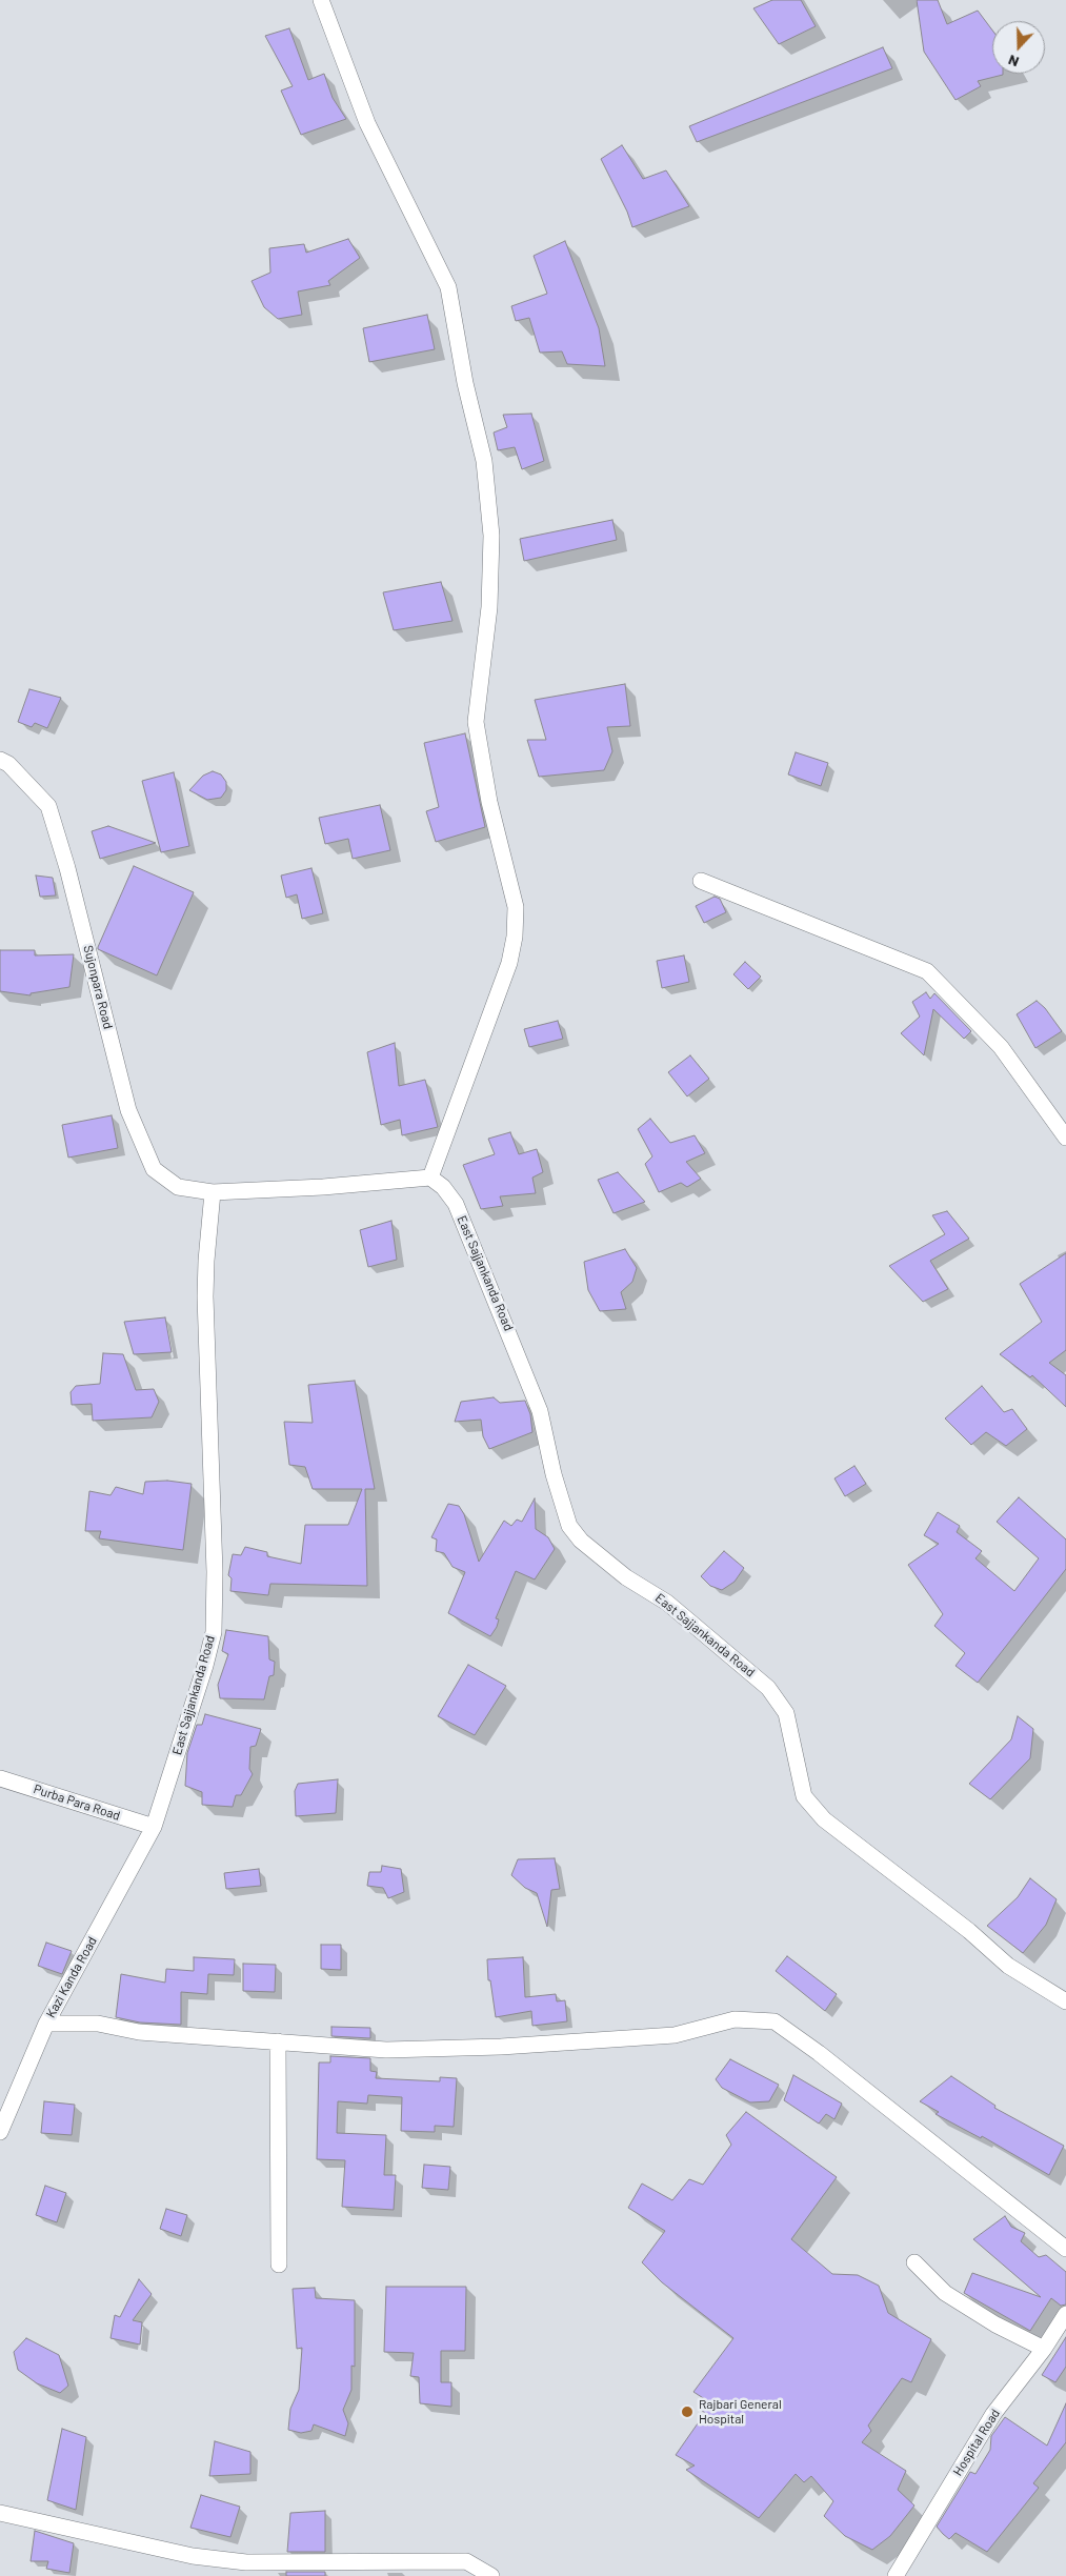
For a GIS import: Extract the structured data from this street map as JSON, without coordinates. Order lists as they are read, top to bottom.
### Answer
{
  "streets": {
    "street": [
      "Sujonpara Road",
      "East Sajjankanda Road",
      "Purba Para Road",
      "Kazi Kanda Road",
      "Hospital Road"
    ]
  },
  "crossings": [
    ["Sujonpara Road", "East Sajjankanda Road"],
    ["East Sajjankanda Road", "Purba Para Road"],
    ["East Sajjankanda Road", "Kazi Kanda Road"],
    ["Purba Para Road", "Kazi Kanda Road"]
  ],
  "places": ["Rajbari General Hospital"],
  "north": "bottom"
}
